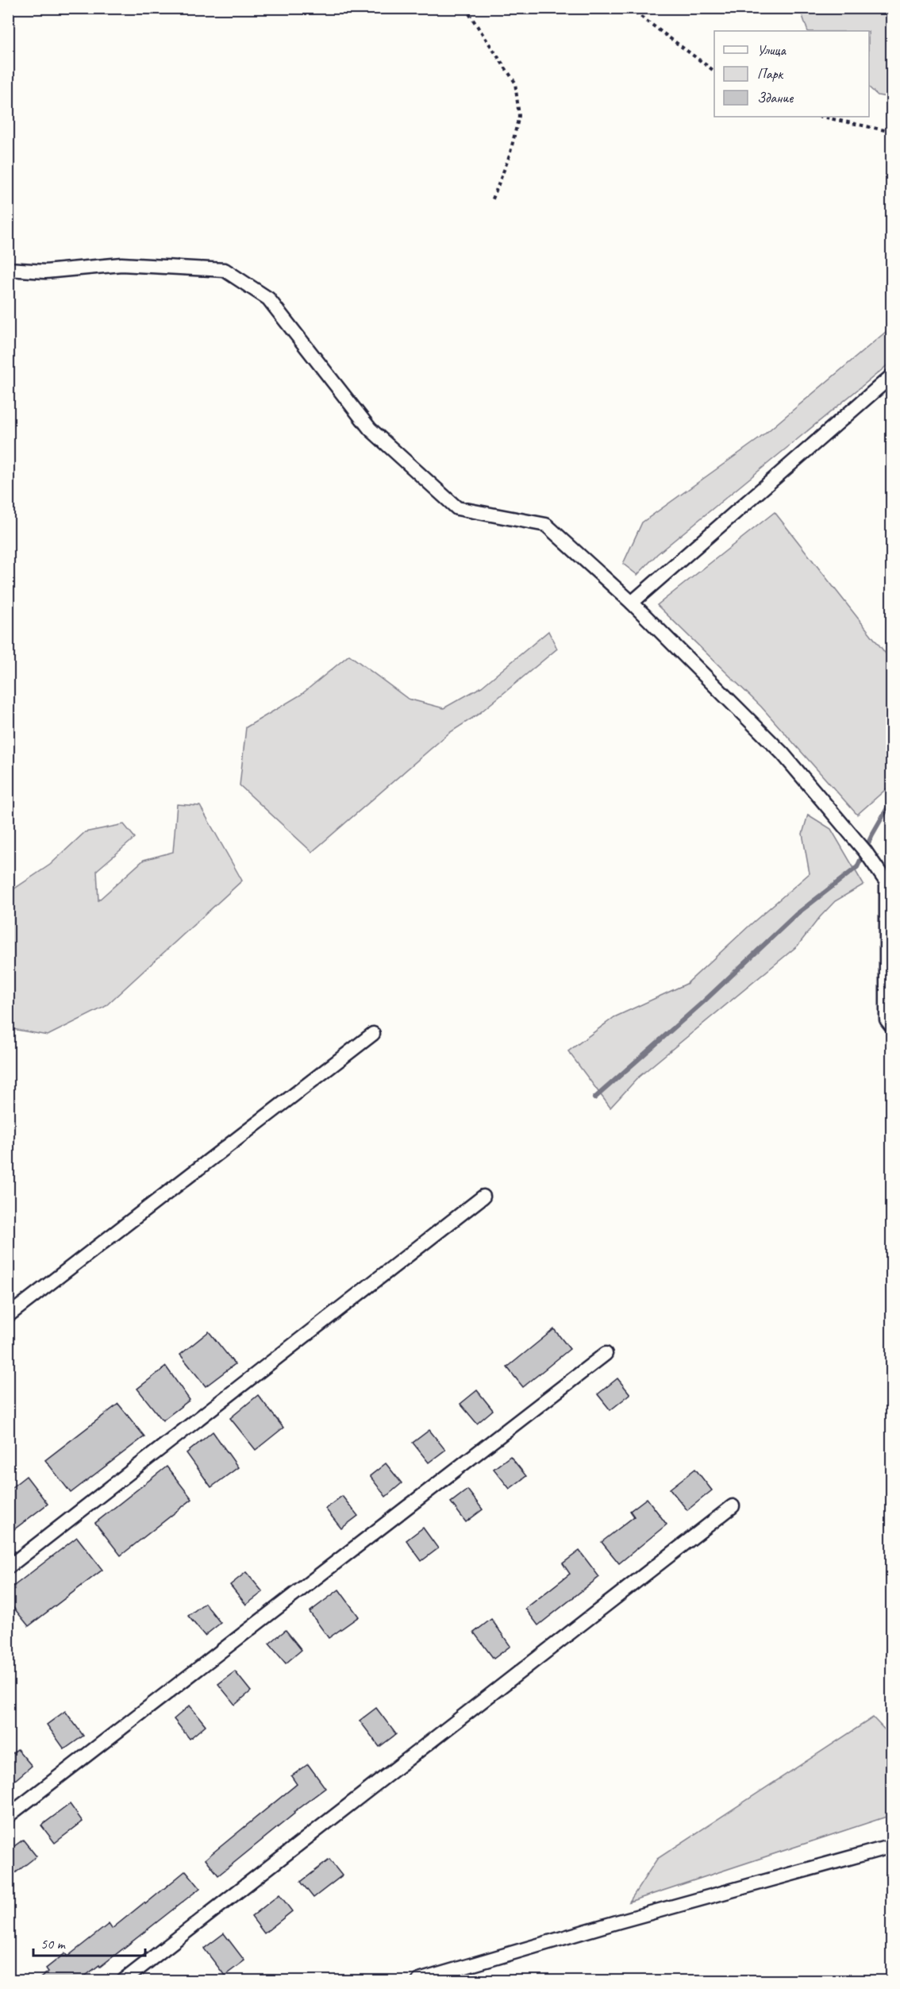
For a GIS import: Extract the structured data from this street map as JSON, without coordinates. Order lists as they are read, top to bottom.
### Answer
{
  "legend": ["Улица", "Парк", "Здание"],
  "scale_bar": "50 m"
}
